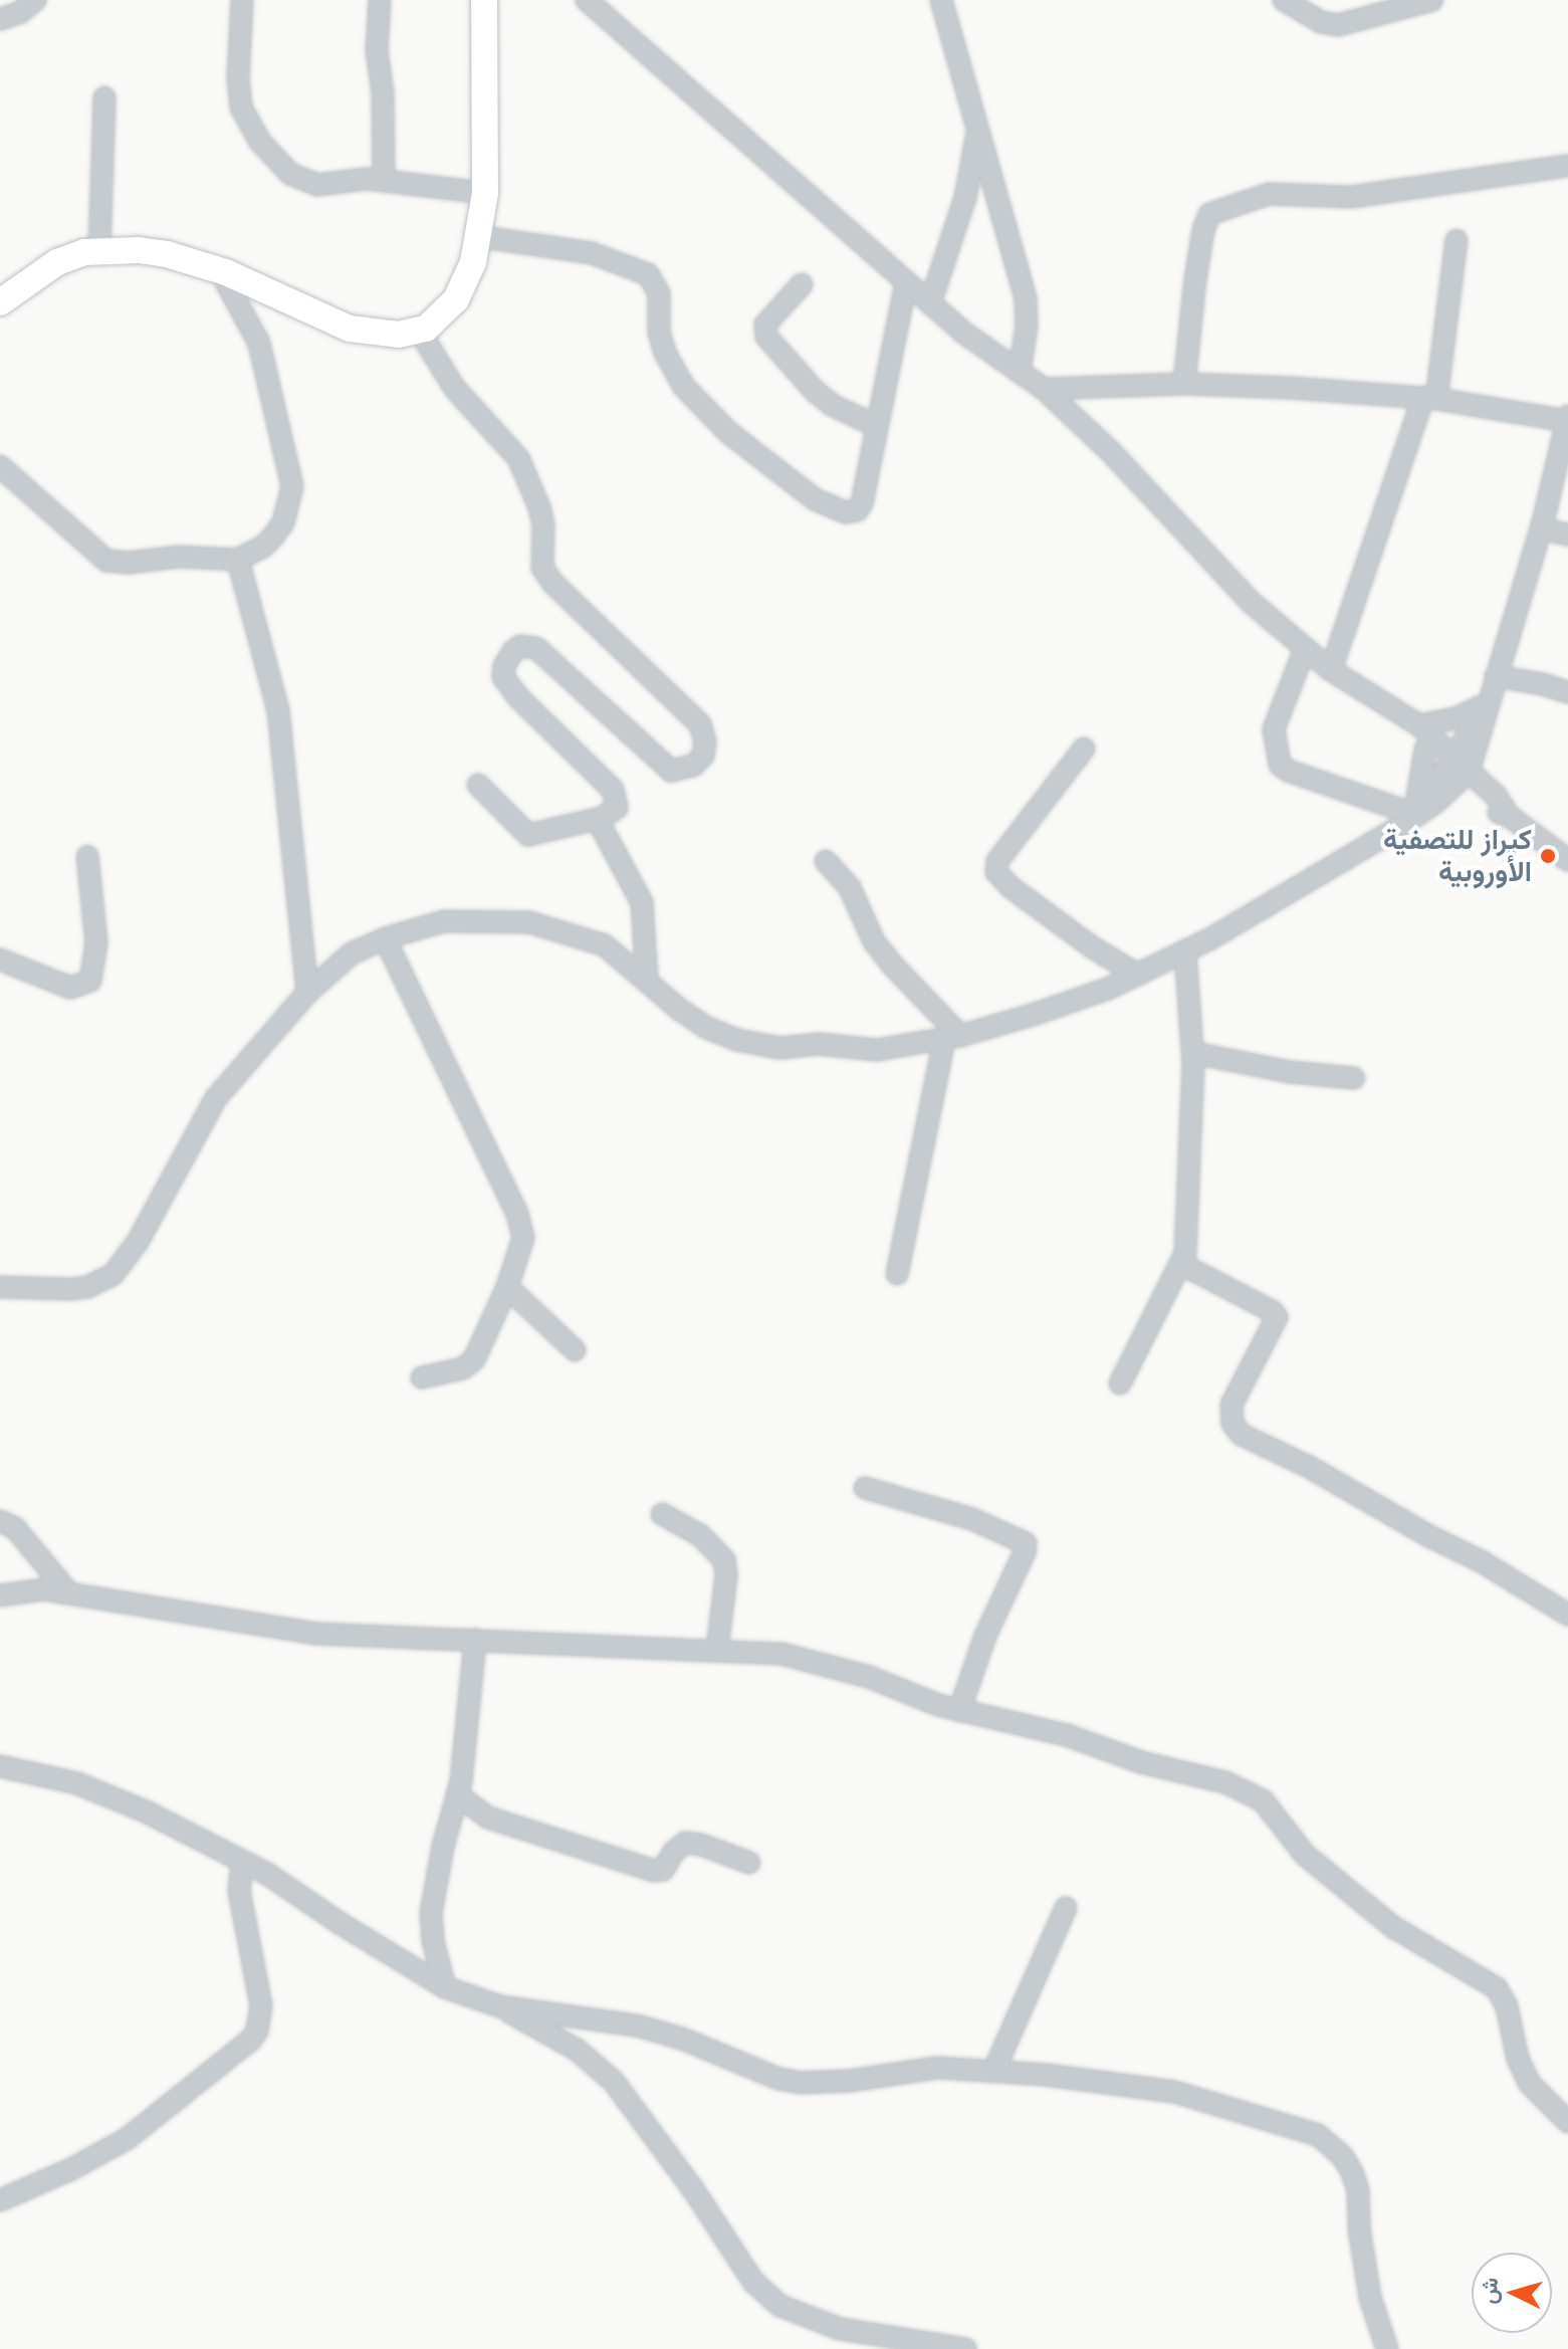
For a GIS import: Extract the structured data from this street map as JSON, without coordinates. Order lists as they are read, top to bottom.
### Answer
{
  "places": ["كيراز للتصفية الأوروبية"],
  "north": "left"
}
